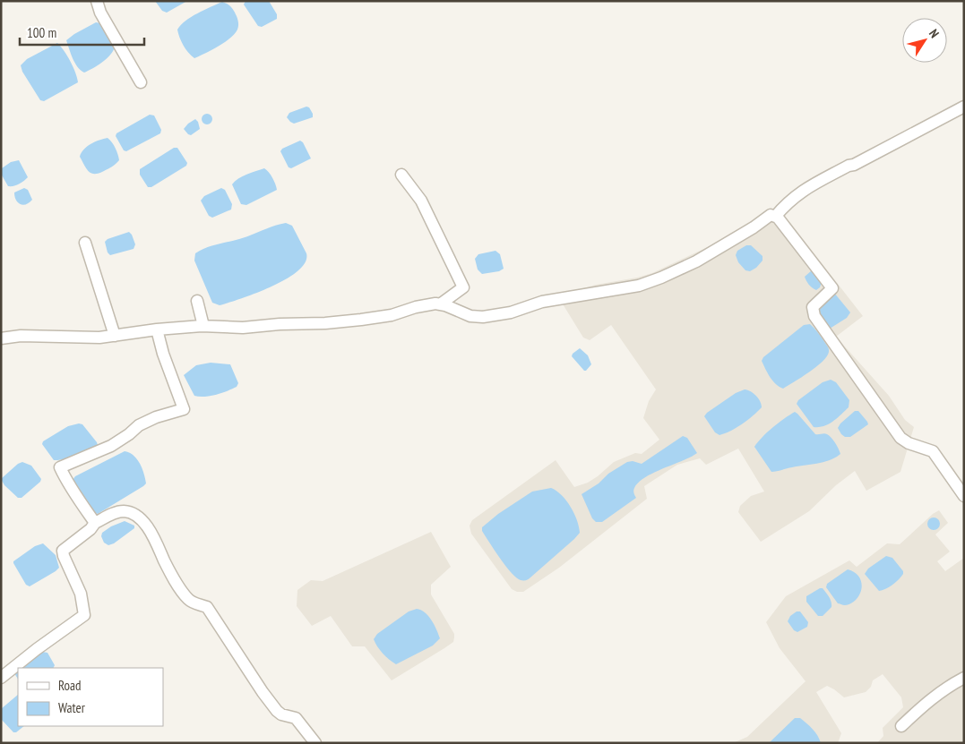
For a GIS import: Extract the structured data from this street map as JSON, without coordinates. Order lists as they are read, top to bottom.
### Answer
{
  "legend": ["Road", "Water"],
  "scale_bar": "100 m",
  "north": "top right"
}
